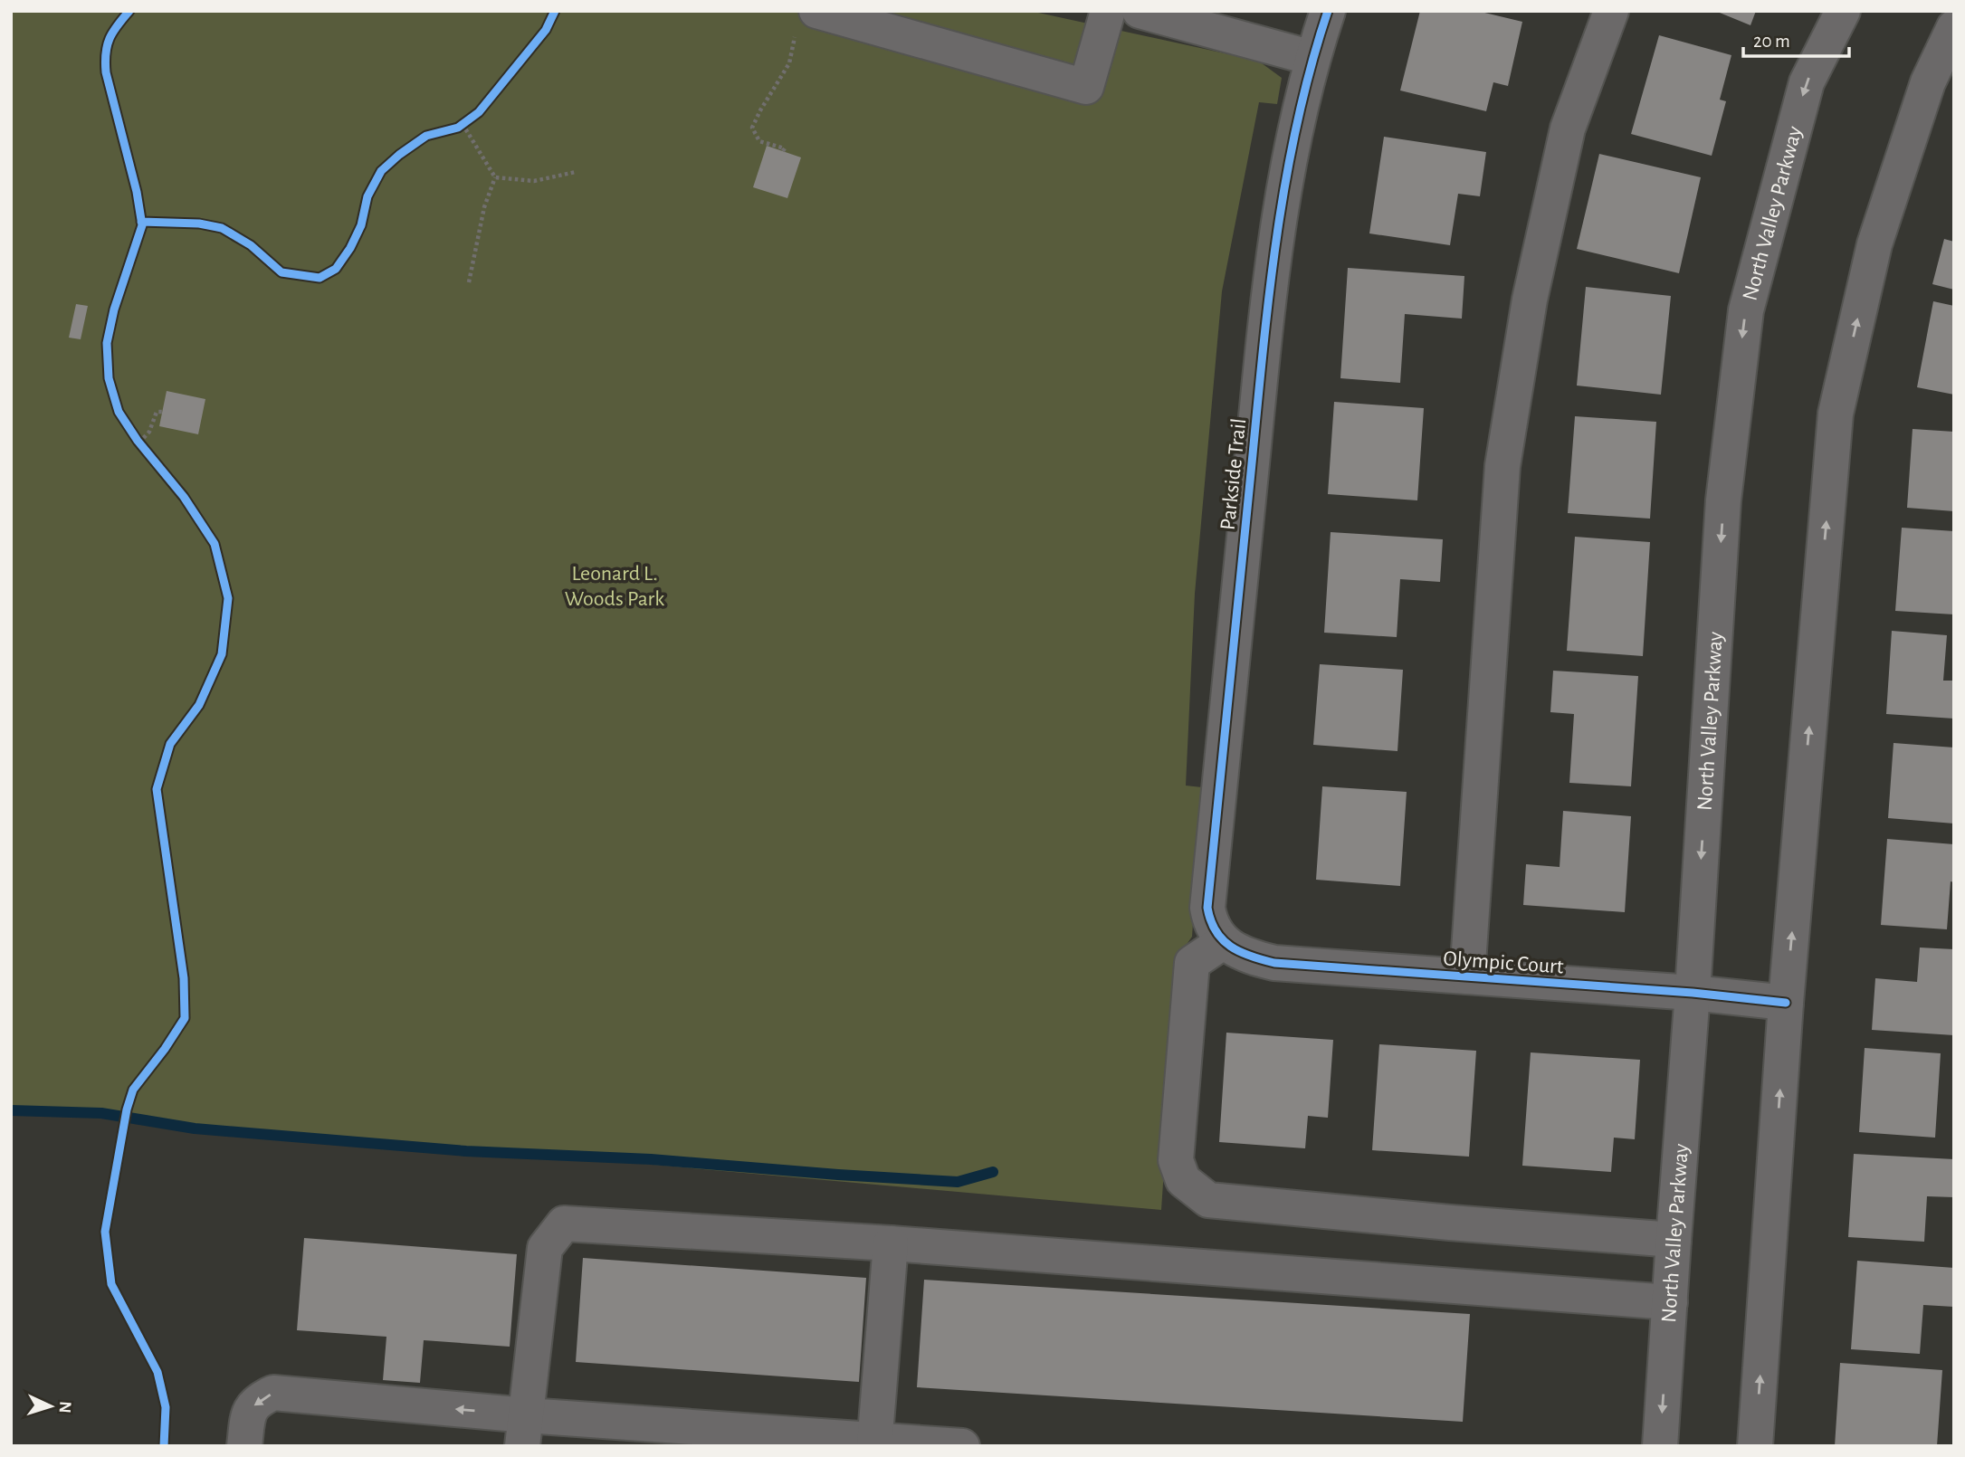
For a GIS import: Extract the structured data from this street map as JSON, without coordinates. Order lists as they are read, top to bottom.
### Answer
{
  "streets": {
    "street": ["North Valley Parkway", "Parkside Trail", "Olympic Court"]
  },
  "crossings": [
    ["North Valley Parkway", "Olympic Court"],
    ["Parkside Trail", "Olympic Court"]
  ],
  "parks": ["Leonard L. Woods Park"],
  "scale_bar": "20 m",
  "north": "right"
}
